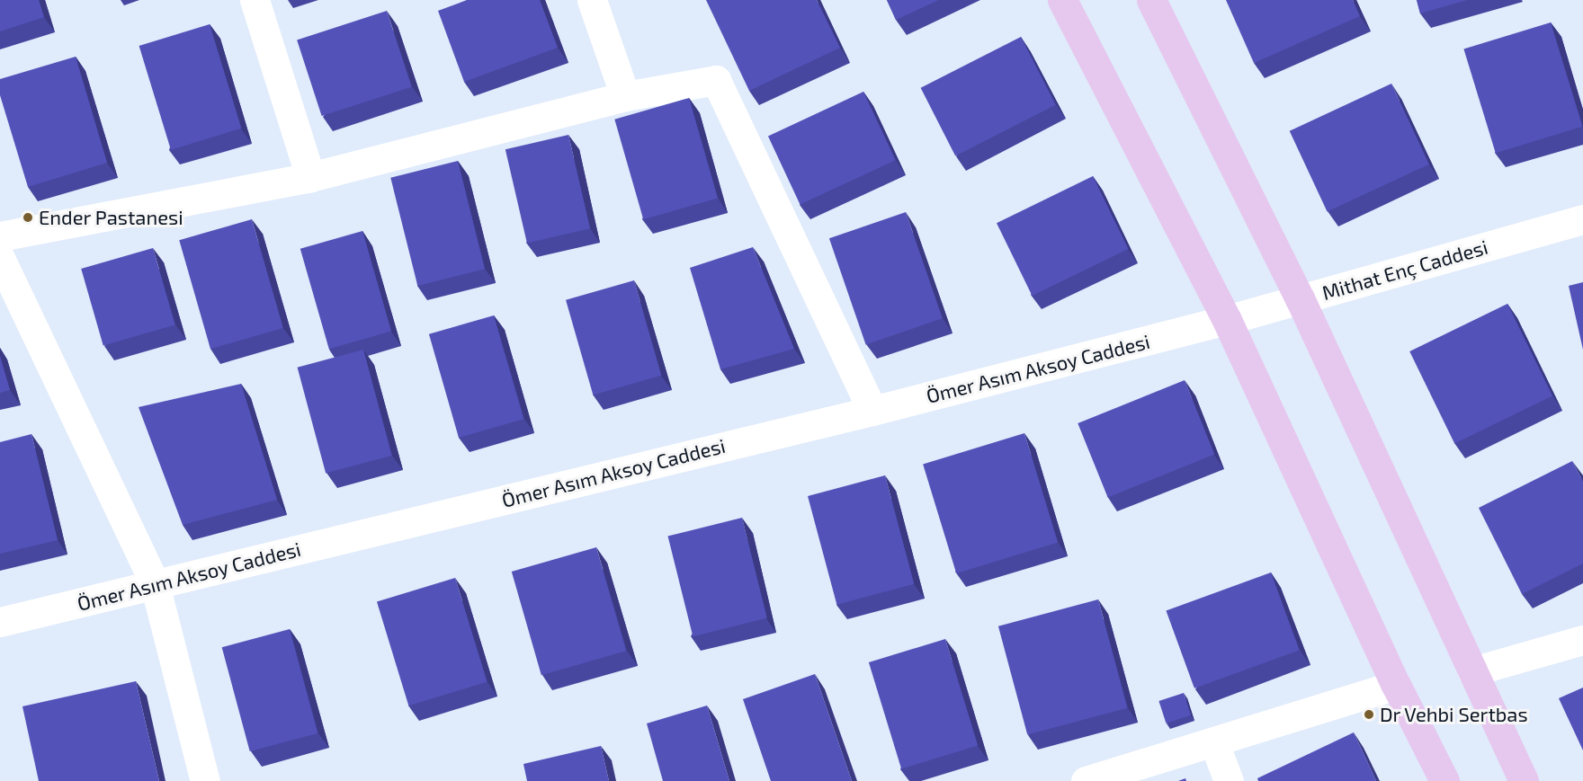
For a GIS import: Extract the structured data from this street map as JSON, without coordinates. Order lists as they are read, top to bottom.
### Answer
{
  "streets": {
    "street": ["Mithat Enç Caddesi", "Ömer Asım Aksoy Caddesi"]
  },
  "crossings": [
    ["Mithat Enç Caddesi", "Ömer Asım Aksoy Caddesi"]
  ],
  "places": ["Ender Pastanesi", "Dr Vehbi Sertbas"]
}
